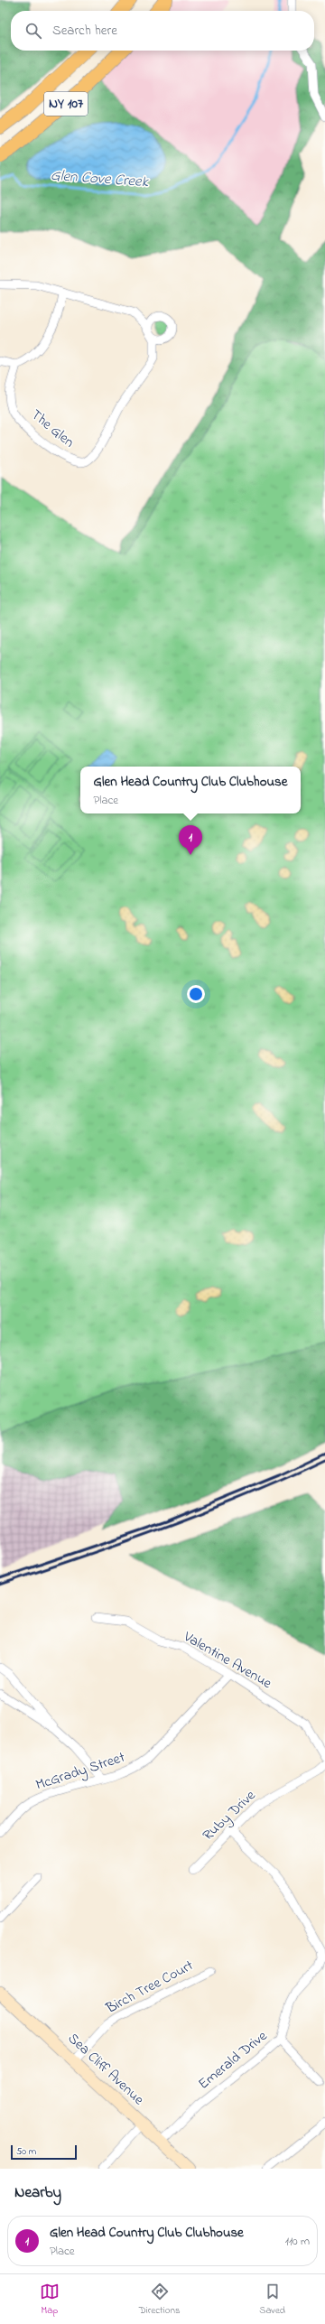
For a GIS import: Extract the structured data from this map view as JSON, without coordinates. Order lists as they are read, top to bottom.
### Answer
{
  "streets": {
    "main road": ["NY 107"],
    "street": [
      "The Glen",
      "Valentine Avenue",
      "McGrady Street",
      "Ruby Drive",
      "Birch Tree Court",
      "Emerald Drive",
      "Sea Cliff Avenue"
    ]
  },
  "crossings": [
    ["Valentine Avenue", "McGrady Street"],
    ["Ruby Drive", "Emerald Drive"],
    ["Birch Tree Court", "Sea Cliff Avenue"],
    ["Emerald Drive", "Sea Cliff Avenue"]
  ],
  "water": ["Glen Cove Creek"],
  "scale_bar": "50 m",
  "page": {
    "search": "Search here",
    "popup": ["Glen Head Country Club Clubhouse", "Place"],
    "pins": "1",
    "scale": "50 m",
    "heading": "Nearby",
    "list": [
      {
        "mark": "1",
        "name": "Glen Head Country Club Clubhouse",
        "note": "Place",
        "value": "110 m"
      }
    ],
    "nav": ["Map", "Directions", "Saved"]
  }
}
